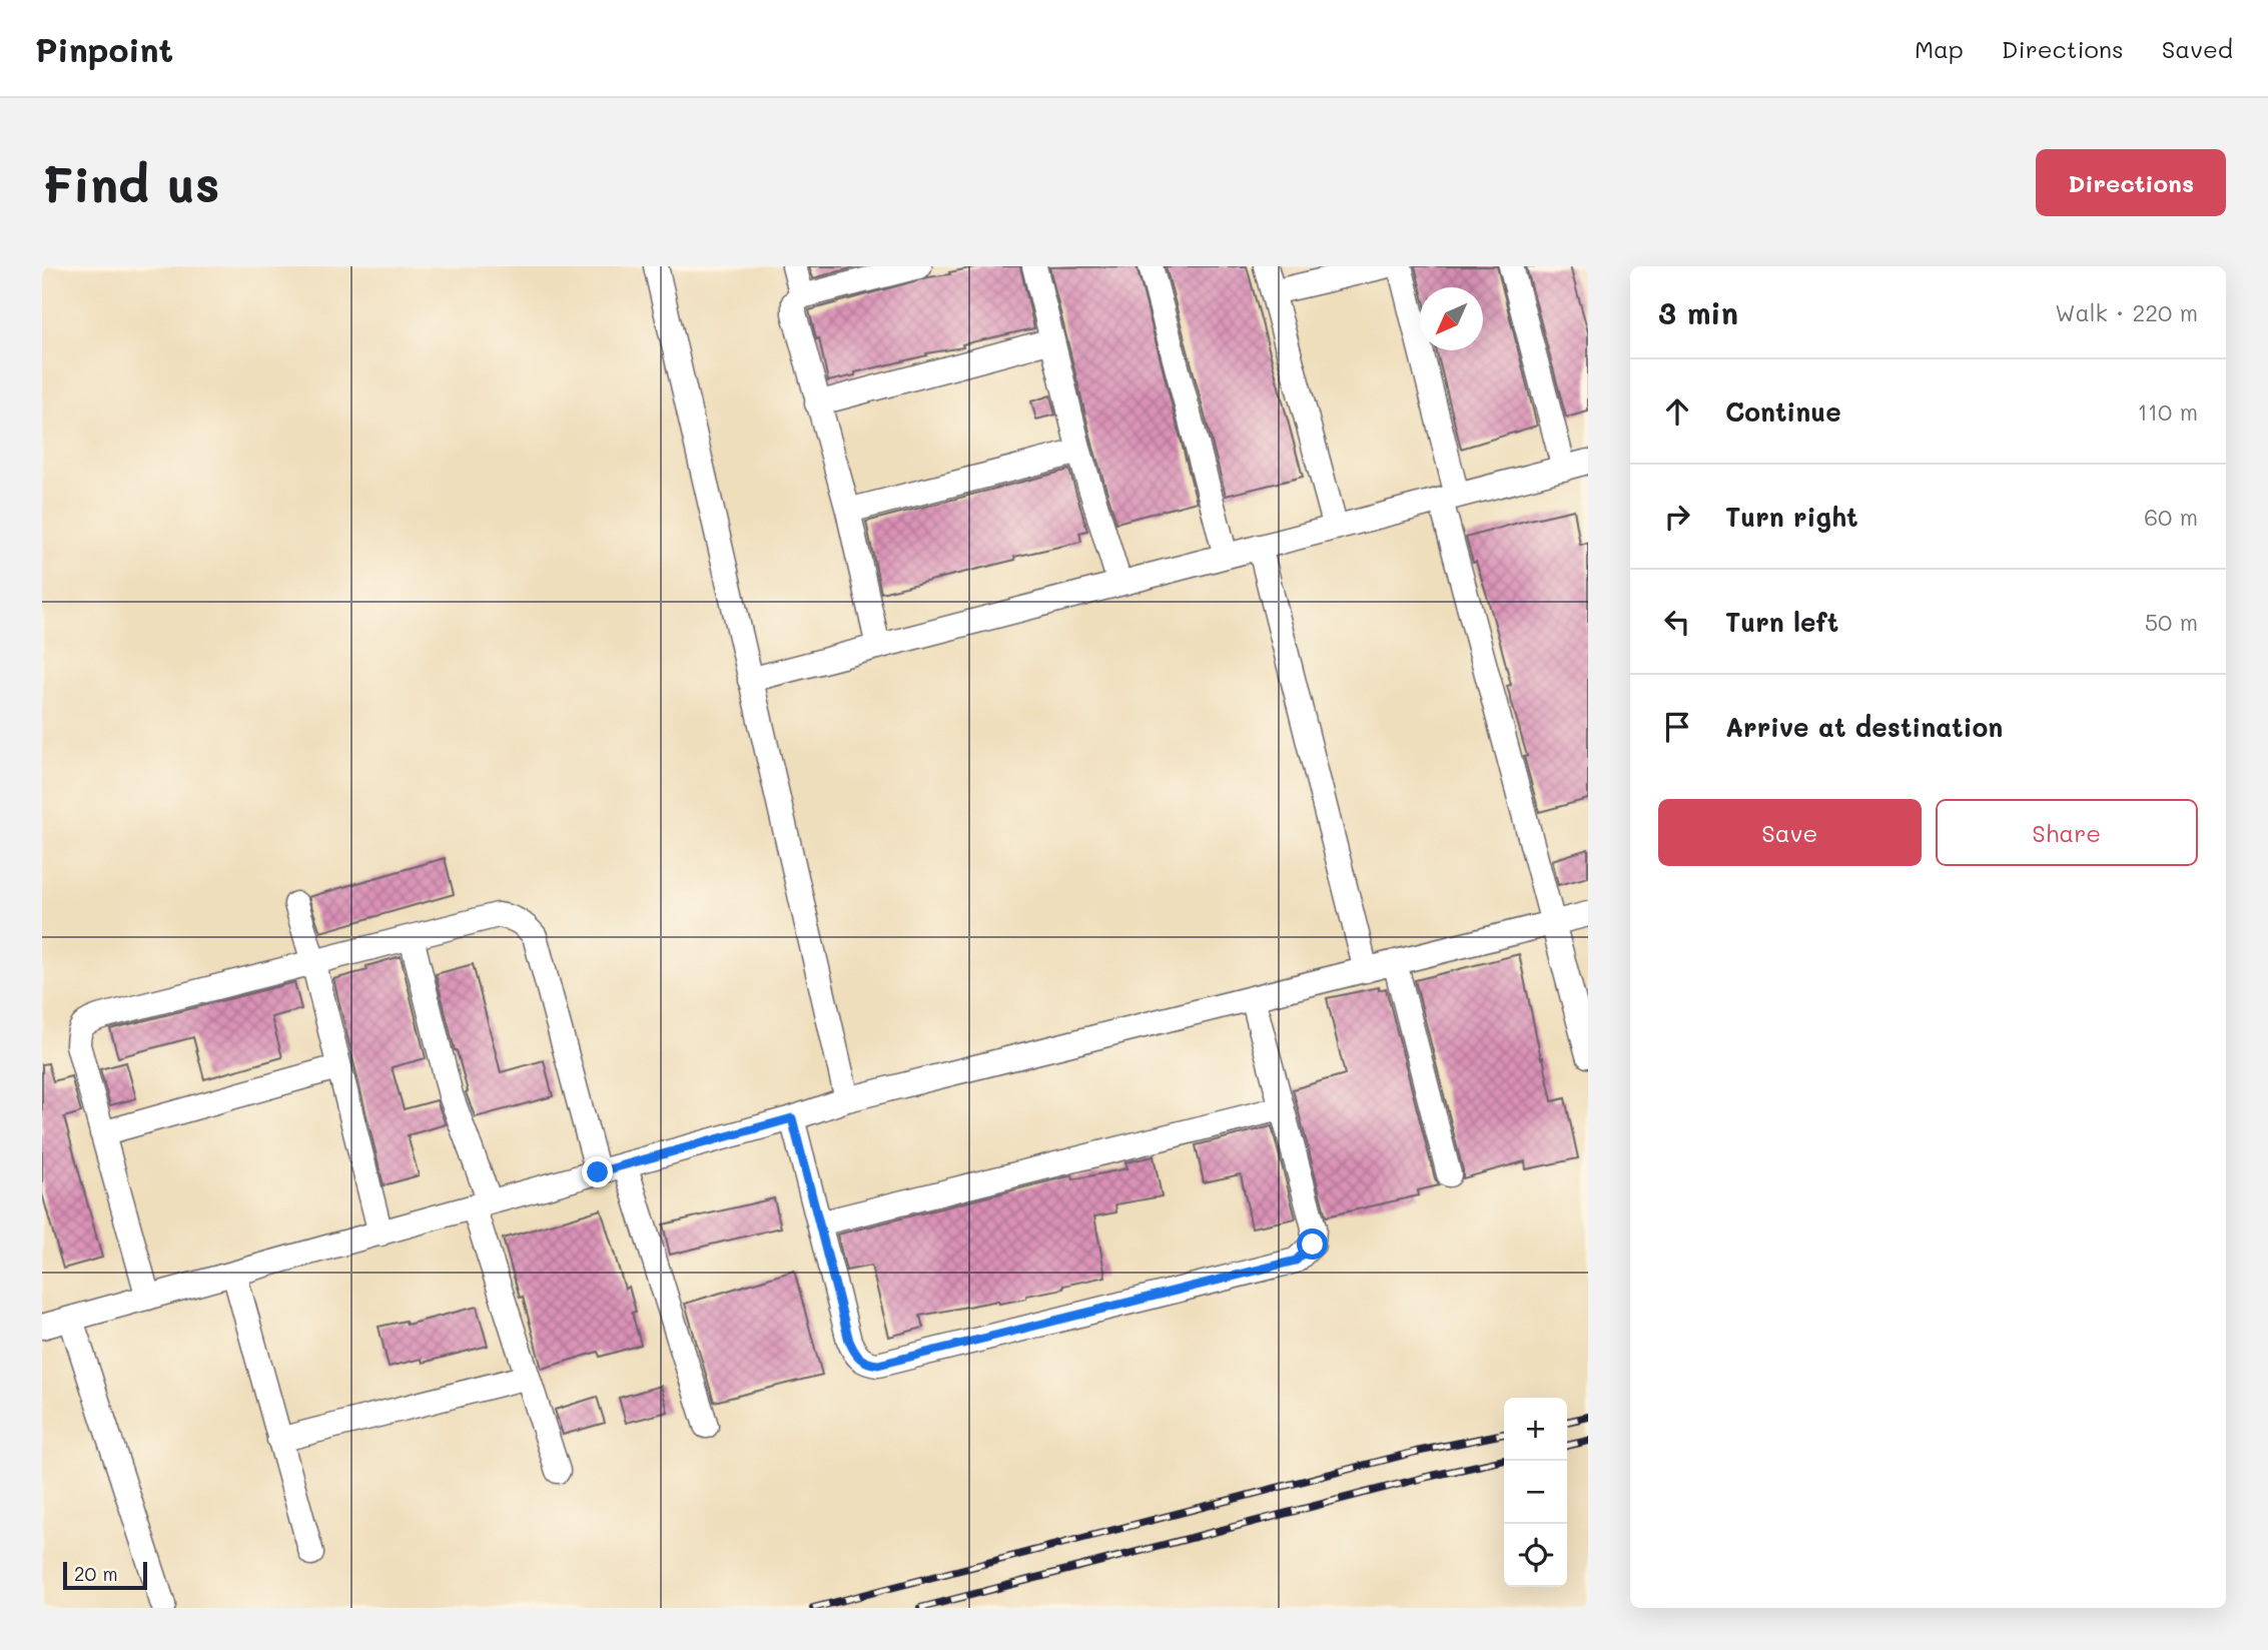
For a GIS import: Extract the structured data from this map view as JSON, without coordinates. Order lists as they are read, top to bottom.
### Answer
{
  "scale_bar": "20 m",
  "north": "bottom left",
  "page": {
    "header": "Pinpoint",
    "nav": ["Map", "Directions", "Saved"],
    "buttons": [
      "Directions",
      ["Save", "Share"]
    ],
    "title": "Find us",
    "heading": ["3 min", "Walk · 220 m"],
    "list": [
      ["Continue", "110 m"],
      ["Turn right", "60 m"],
      ["Turn left", "50 m"],
      "Arrive at destination"
    ],
    "map_buttons": ["+", "−"],
    "scale": "20 m"
  }
}
